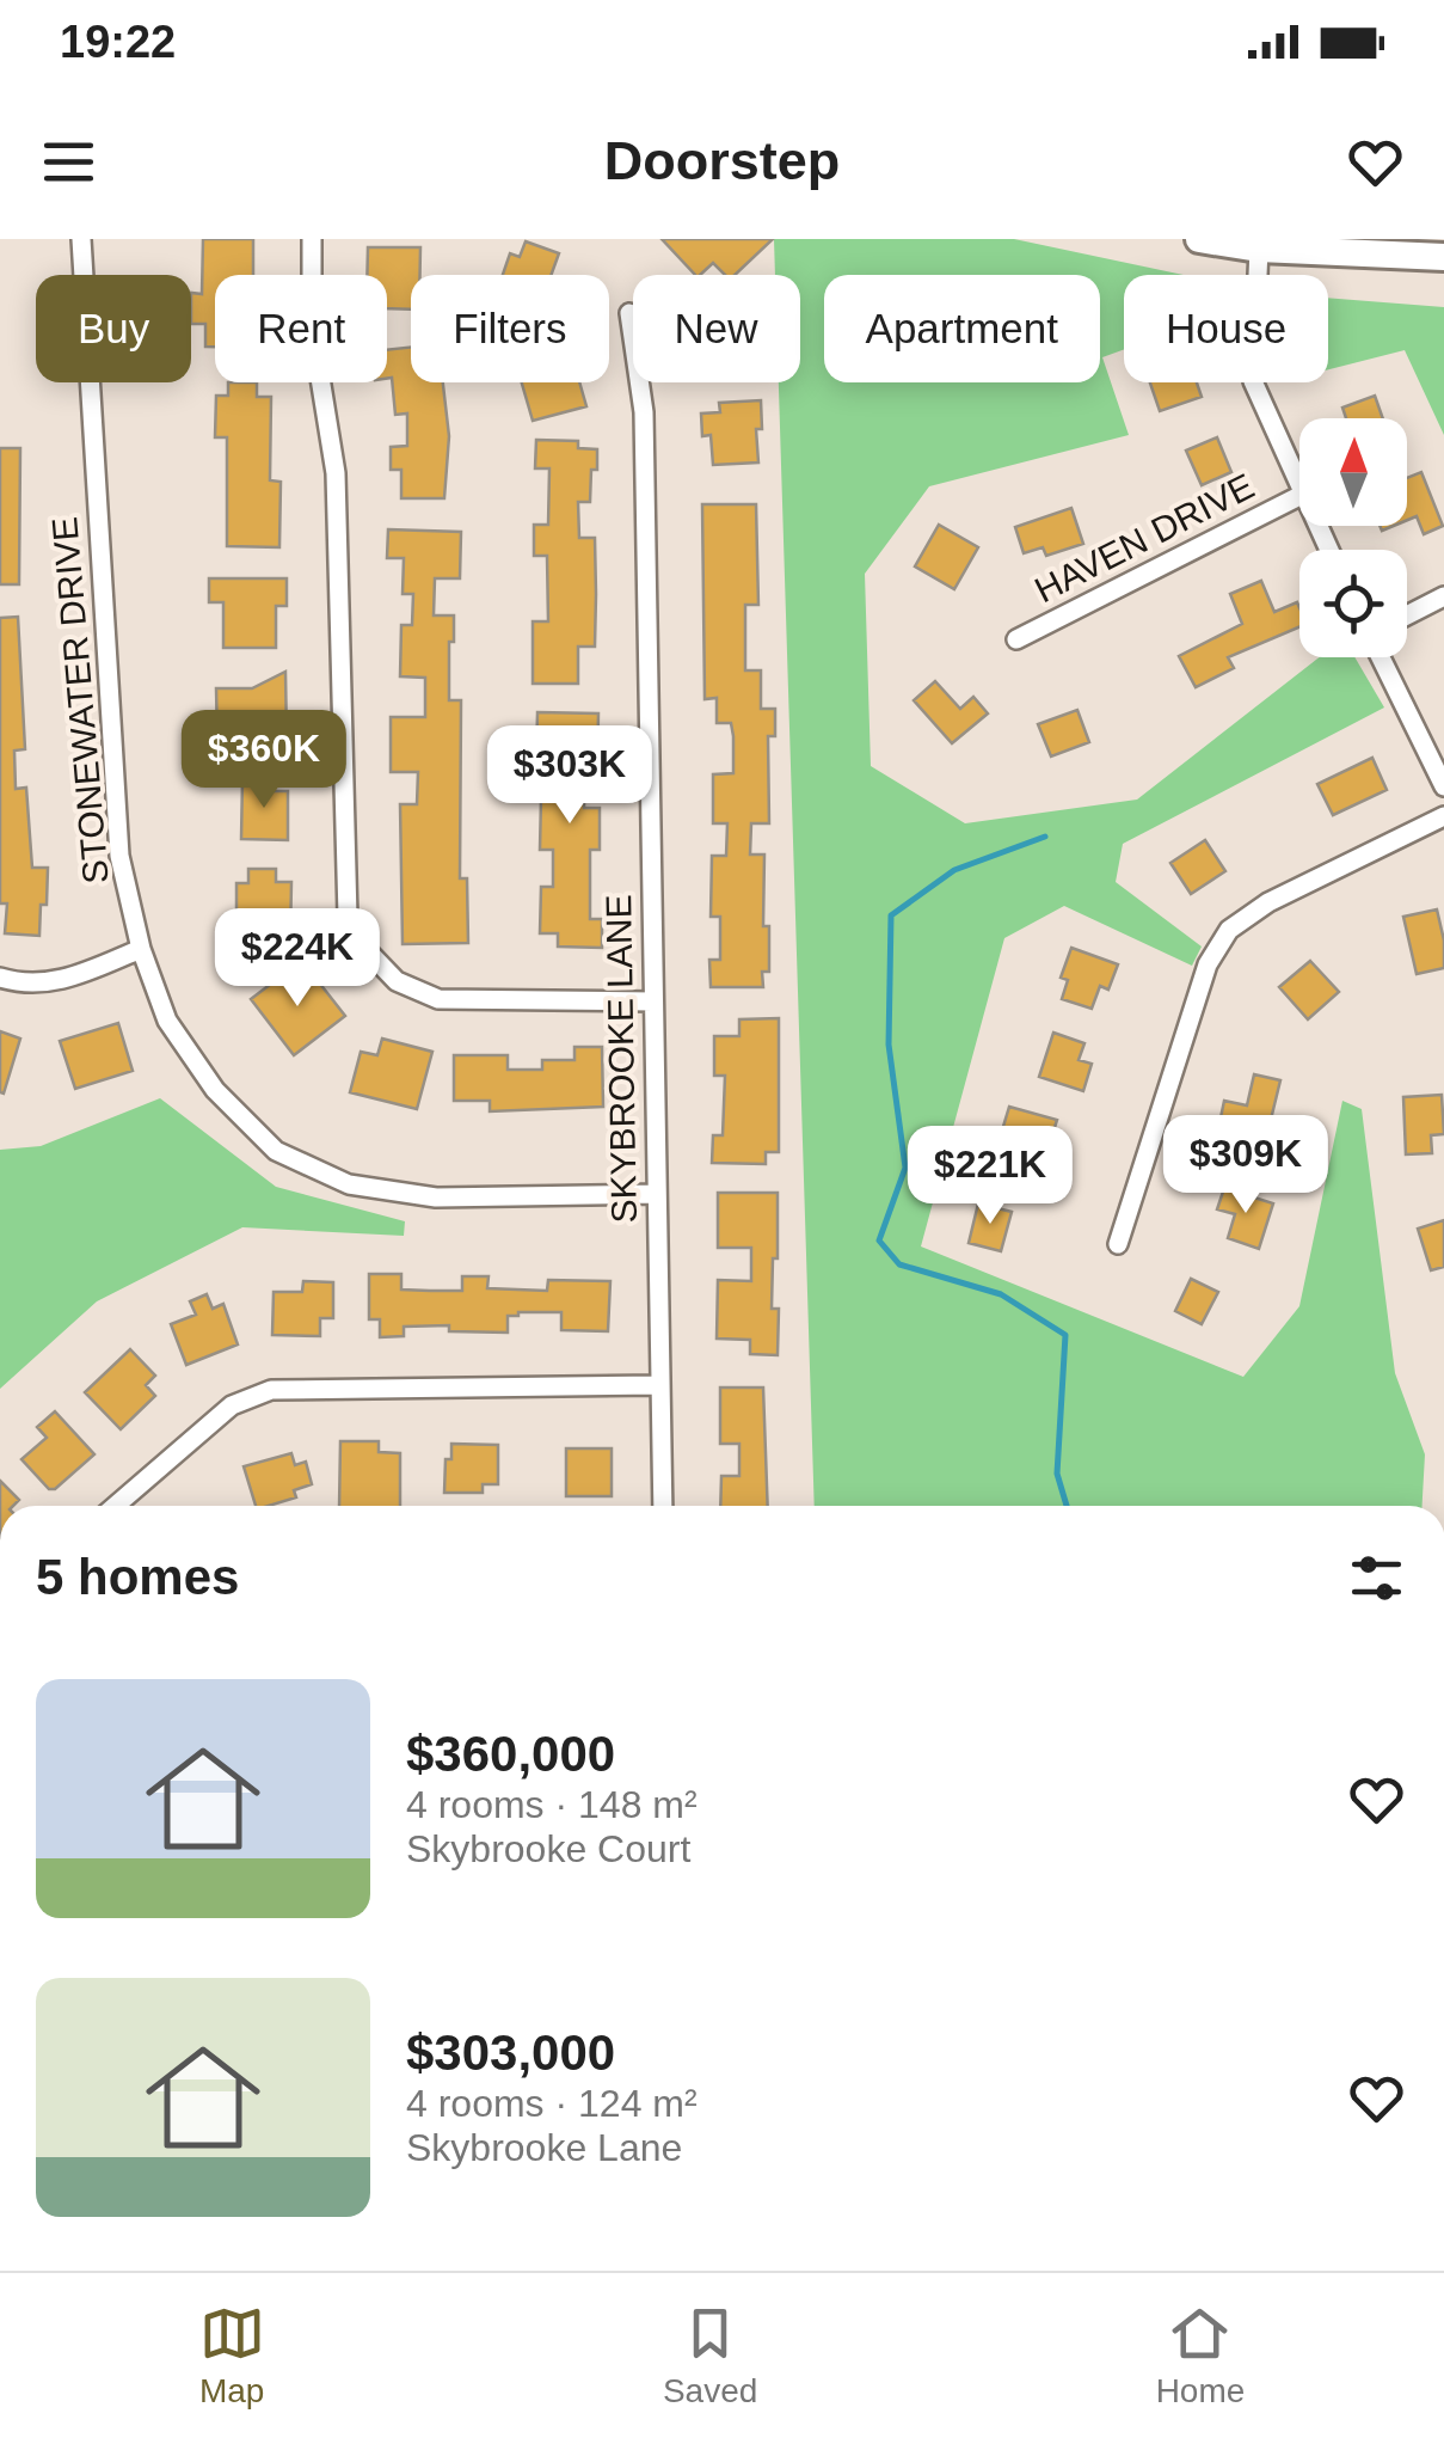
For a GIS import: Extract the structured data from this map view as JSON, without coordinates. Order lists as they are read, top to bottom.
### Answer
{
  "streets": {
    "street": ["HAVEN DRIVE", "STONEWATER DRIVE", "SKYBROOKE LANE"]
  },
  "crossings": [
    ["STONEWATER DRIVE", "SKYBROOKE LANE"]
  ],
  "north": "top",
  "page": {
    "status": "19:22",
    "header": "Doorstep",
    "chip": [
      "Buy",
      "Rent",
      "Filters",
      "New",
      "Apartment",
      "House"
    ],
    "price": [
      "$360K",
      "$303K",
      "$224K",
      "$309K",
      "$221K"
    ],
    "heading": "5 homes",
    "list": [
      {
        "name": "$360,000",
        "note": "4 rooms · 148 m² · Skybrooke Court"
      },
      {
        "name": "$303,000",
        "note": "4 rooms · 124 m² · Skybrooke Lane"
      }
    ],
    "tabs": ["Map", "Saved", "Home"]
  }
}
